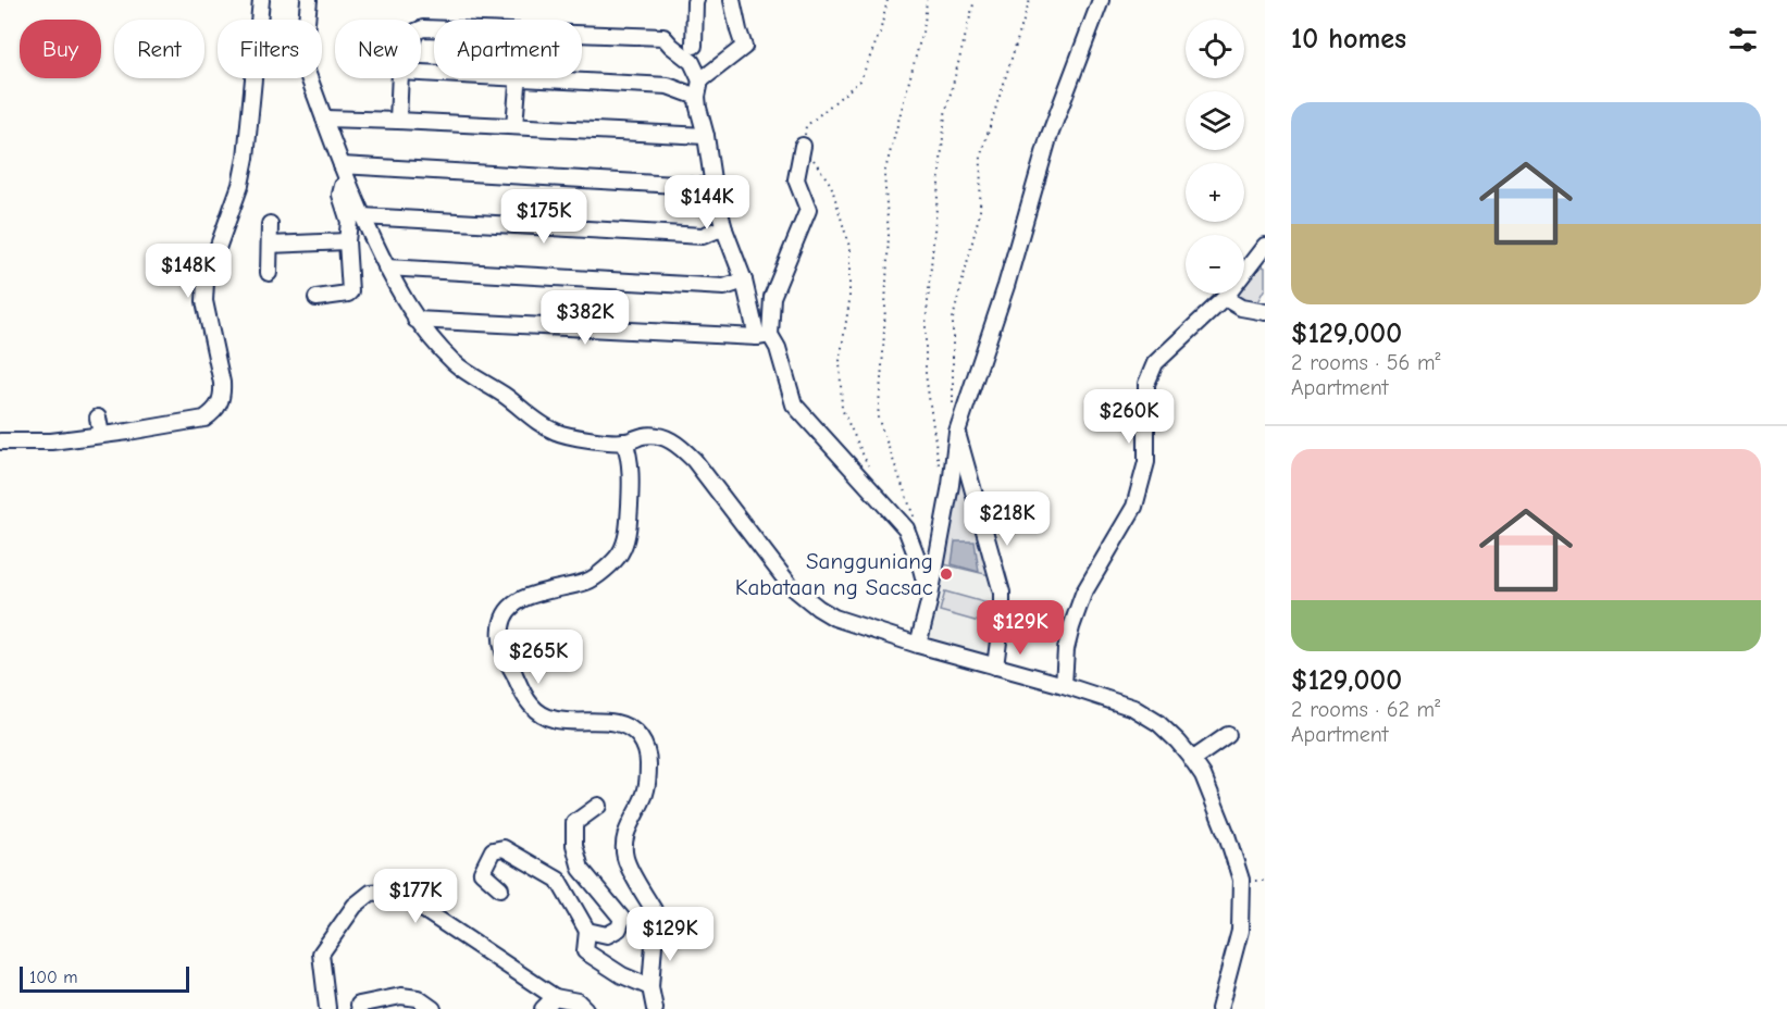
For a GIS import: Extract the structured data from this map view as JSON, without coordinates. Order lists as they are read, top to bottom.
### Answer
{
  "places": ["Sangguniang Kabataan ng Sacsac"],
  "scale_bar": "100 m",
  "page": {
    "heading": "10 homes",
    "map_buttons": ["+", "−"],
    "chip": [
      "Buy",
      "Rent",
      "Filters",
      "New",
      "Apartment"
    ],
    "list": [
      {
        "name": "$129,000",
        "note": "2 rooms · 56 m² · Apartment"
      },
      {
        "name": "$129,000",
        "note": "2 rooms · 62 m² · Apartment"
      }
    ],
    "price": [
      "$144K",
      "$175K",
      "$148K",
      "$382K",
      "$260K",
      "$218K",
      "$129K",
      "$265K",
      "$177K",
      "$129K"
    ],
    "scale": "100 m"
  }
}
